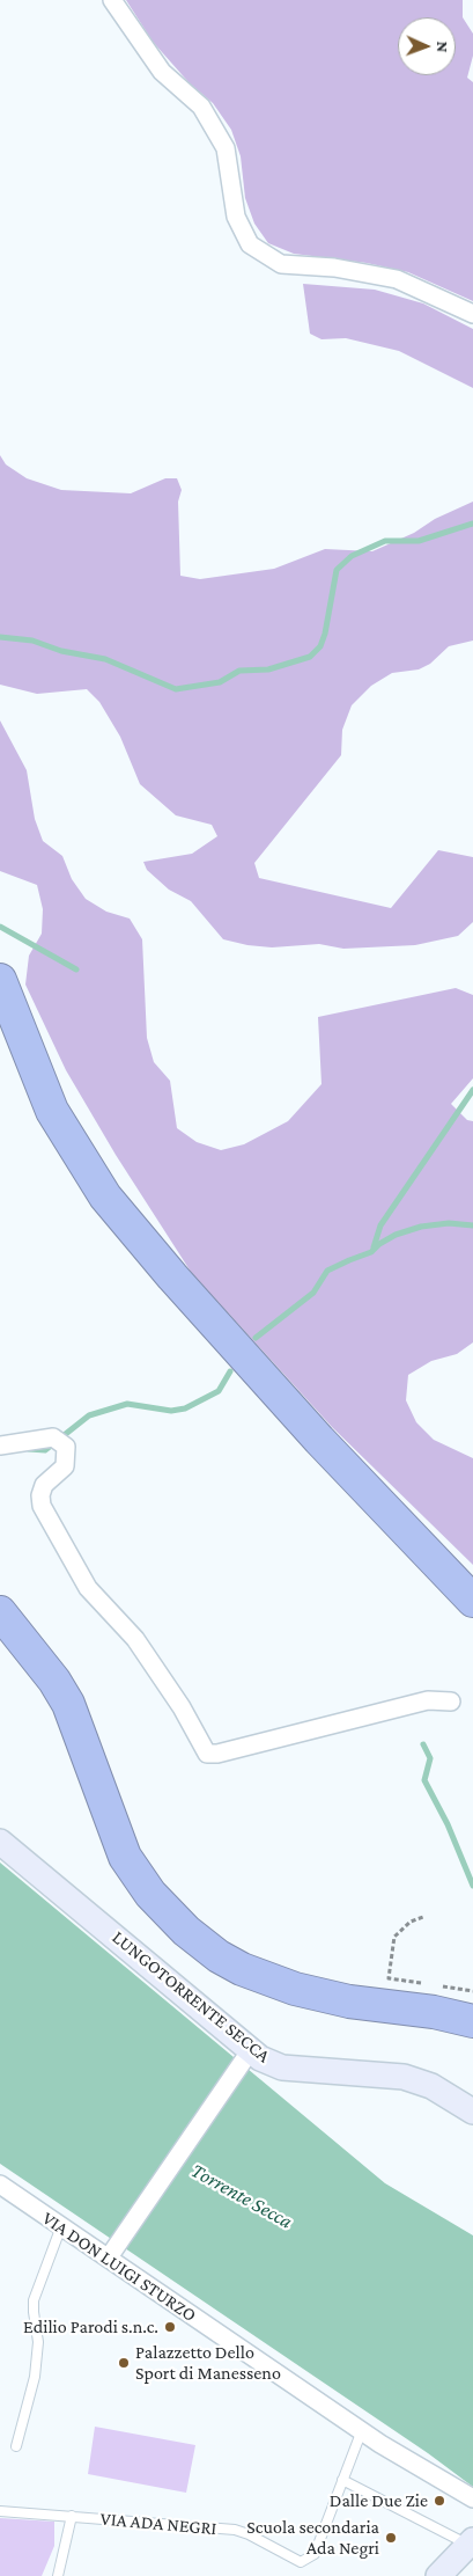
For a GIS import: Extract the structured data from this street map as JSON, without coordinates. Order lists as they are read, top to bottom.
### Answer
{
  "streets": {
    "main road": ["LUNGOTORRENTE SECCA"],
    "street": ["VIA DON LUIGI STURZO"],
    "lane": ["VIA ADA NEGRI"]
  },
  "crossings": [
    ["VIA DON LUIGI STURZO", "VIA ADA NEGRI"]
  ],
  "water": ["Torrente Secca"],
  "places": [
    "Edilio Parodi s.n.c.",
    "Palazzetto Dello Sport di Manesseno",
    "Dalle Due Zie",
    "Scuola secondaria Ada Negri"
  ],
  "north": "right"
}
